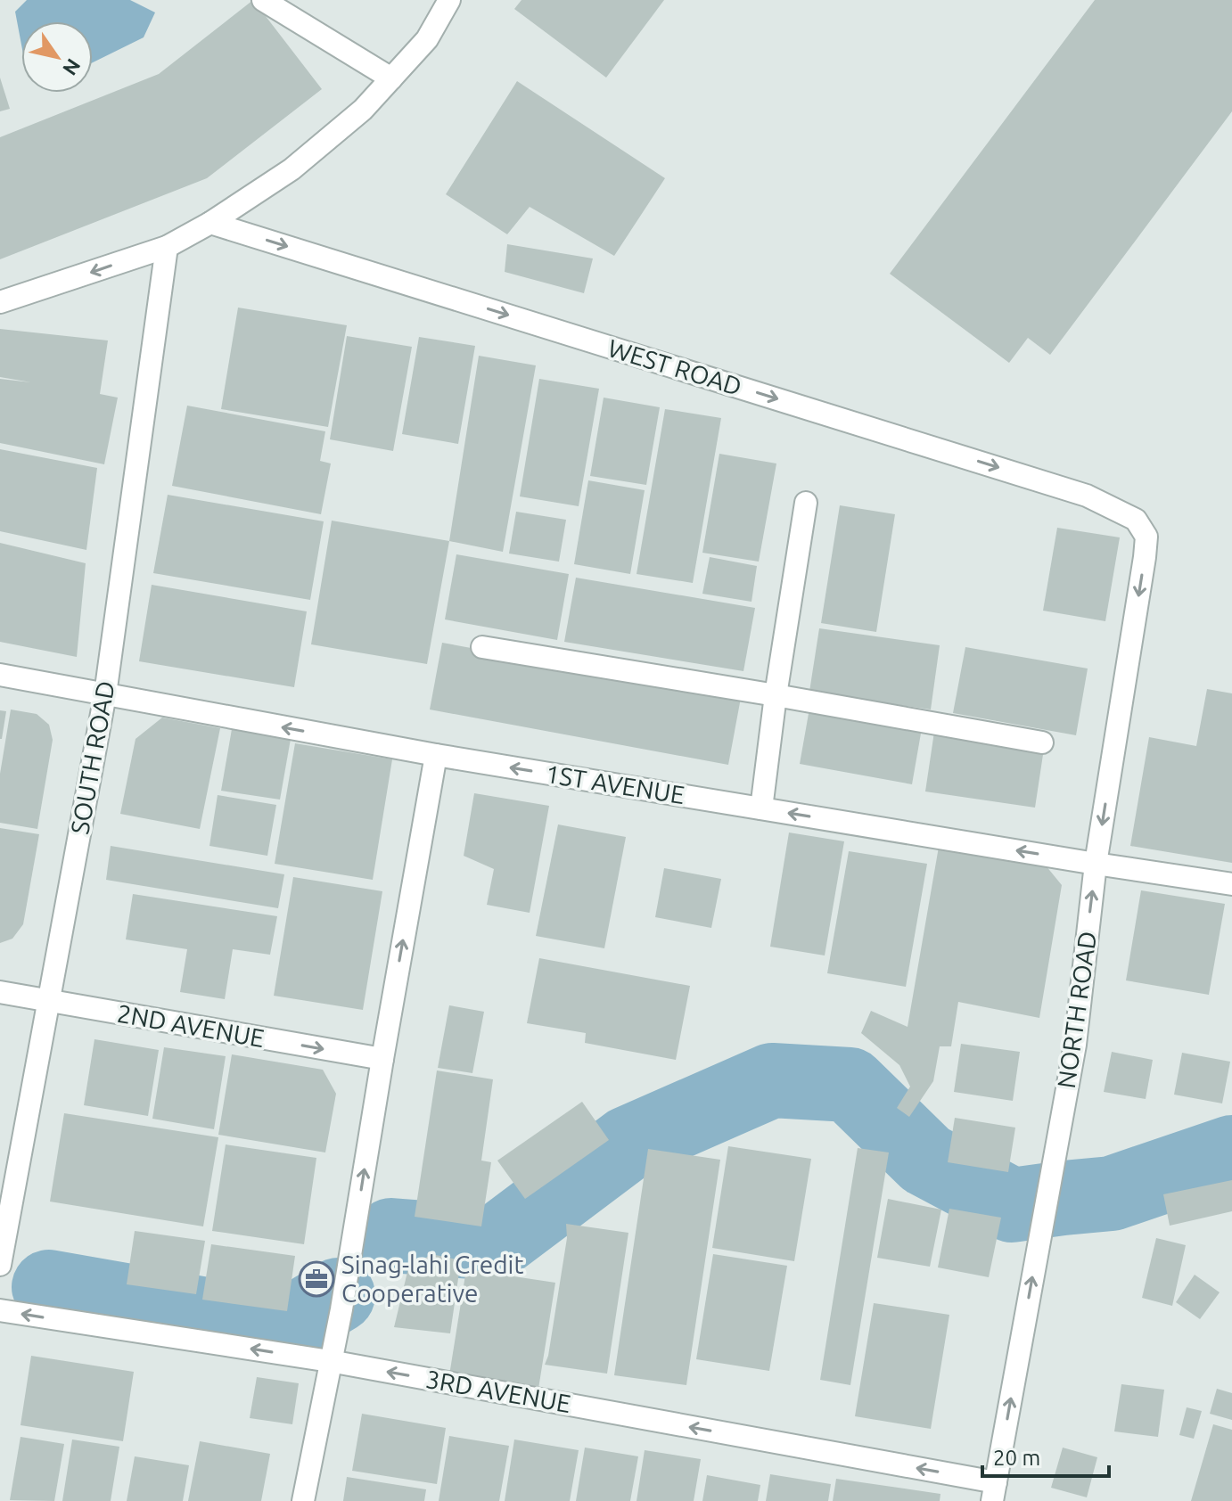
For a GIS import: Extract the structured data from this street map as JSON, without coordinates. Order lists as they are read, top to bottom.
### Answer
{
  "streets": {
    "street": [
      "WEST ROAD",
      "SOUTH ROAD",
      "1ST AVENUE",
      "NORTH ROAD",
      "2ND AVENUE",
      "3RD AVENUE"
    ]
  },
  "crossings": [
    ["WEST ROAD", "NORTH ROAD"],
    ["SOUTH ROAD", "1ST AVENUE"],
    ["SOUTH ROAD", "2ND AVENUE"],
    ["1ST AVENUE", "NORTH ROAD"],
    ["NORTH ROAD", "3RD AVENUE"]
  ],
  "one_way": ["WEST ROAD", "2ND AVENUE", "3RD AVENUE"],
  "places": {
    "office": ["Sinag-lahi Credit Cooperative"]
  },
  "scale_bar": "20 m",
  "north": "bottom right"
}
